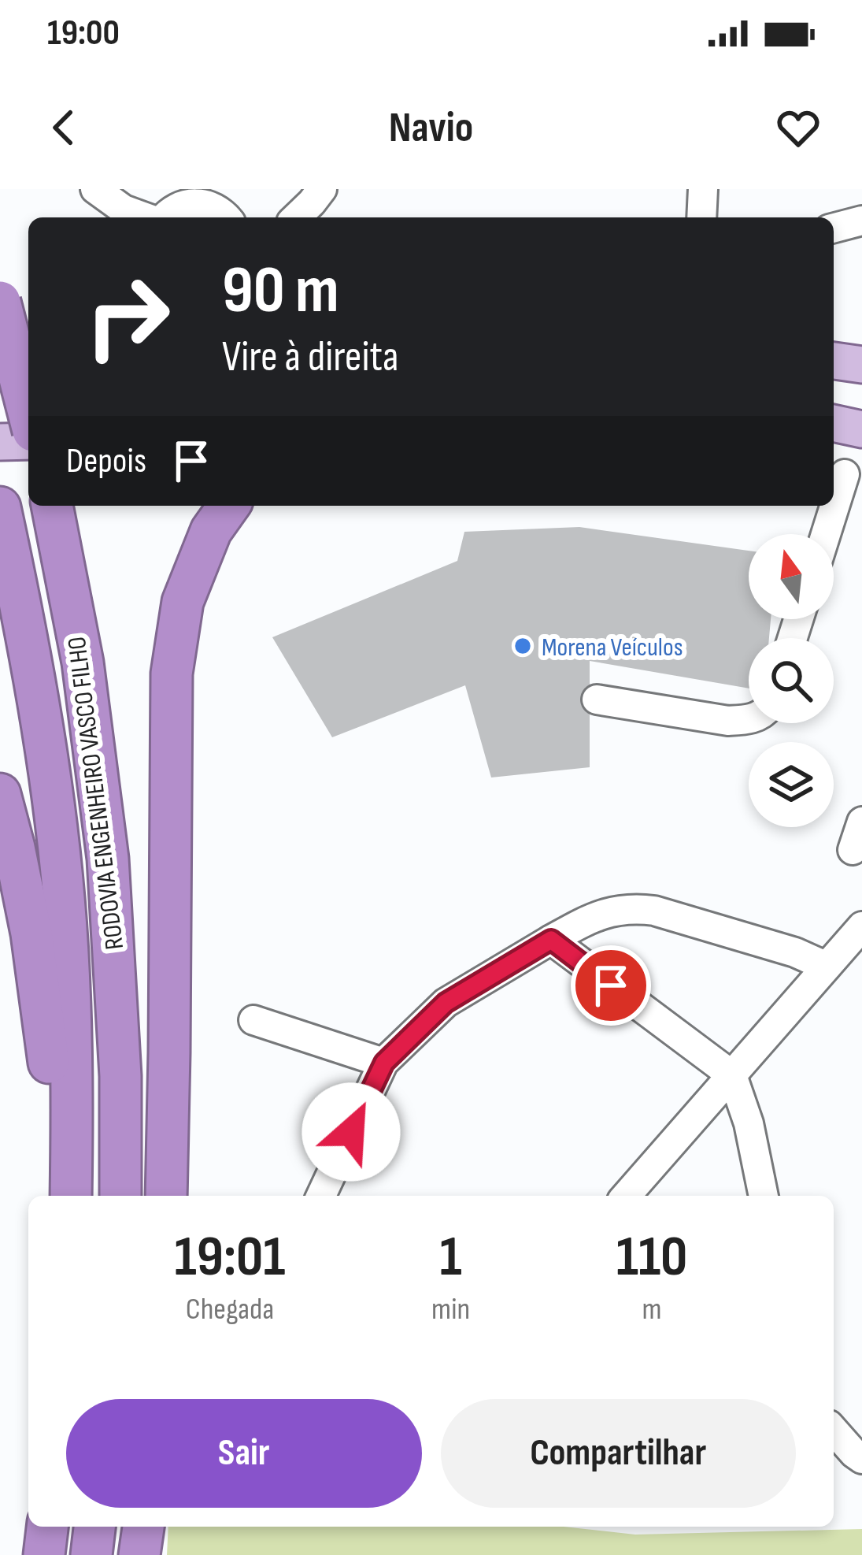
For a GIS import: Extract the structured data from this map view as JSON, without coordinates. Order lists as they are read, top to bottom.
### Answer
{
  "streets": {
    "highway": ["RODOVIA ENGENHEIRO VASCO FILHO"]
  },
  "places": ["Morena Veículos"],
  "north": "top",
  "page": {
    "status": "19:00",
    "header": "Navio",
    "turn": ["90 m", "Vire à direita"],
    "then": "Depois",
    "eta": [
      "19:01",
      "Chegada",
      "1",
      "min",
      "110",
      "m"
    ],
    "buttons": ["Sair", "Compartilhar"]
  }
}
